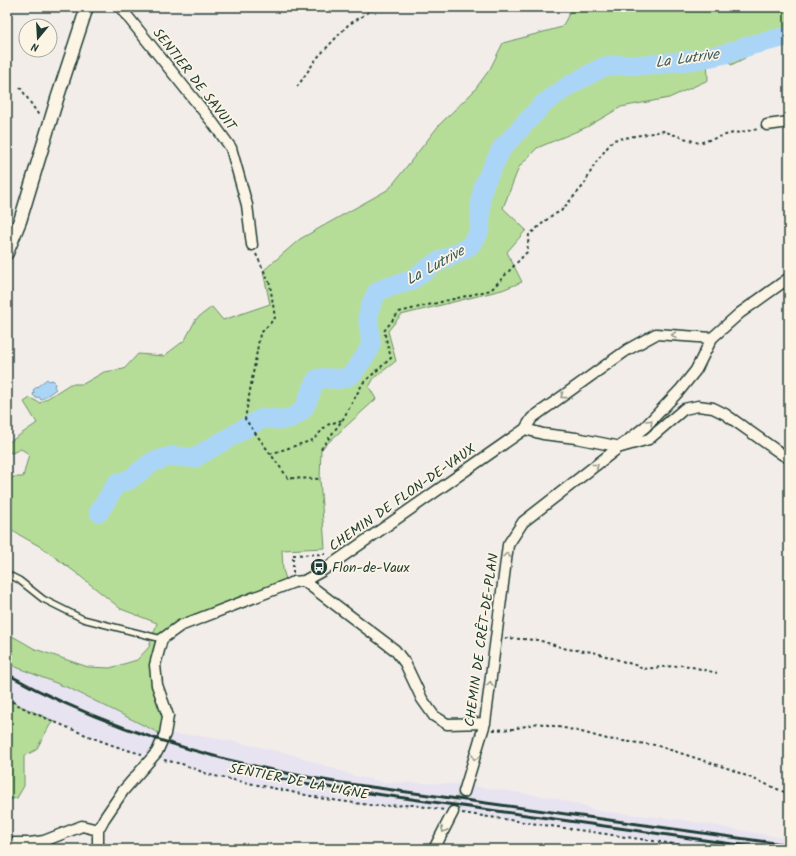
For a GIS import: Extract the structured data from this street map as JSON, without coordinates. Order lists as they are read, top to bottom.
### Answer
{
  "streets": {
    "street": ["SENTIER DE SAVUIT", "CHEMIN DE FLON-DE-VAUX", "CHEMIN DE CRÊT-DE-PLAN"],
    "path": ["SENTIER DE LA LIGNE"]
  },
  "crossings": [
    ["CHEMIN DE FLON-DE-VAUX", "CHEMIN DE CRÊT-DE-PLAN"]
  ],
  "water": ["La Lutrive"],
  "places": {
    "bus stop": ["Flon-de-Vaux"]
  },
  "north": "bottom"
}
